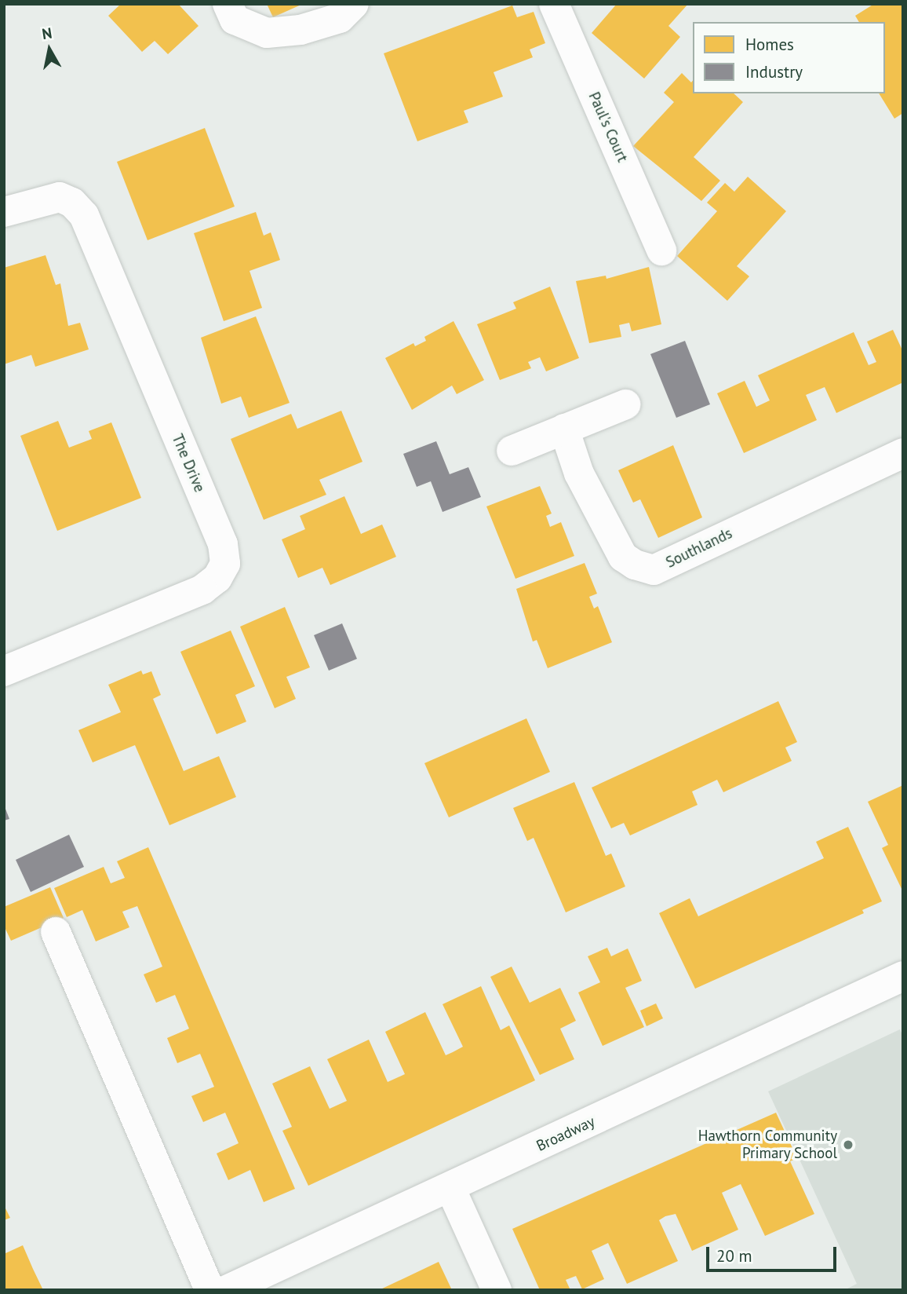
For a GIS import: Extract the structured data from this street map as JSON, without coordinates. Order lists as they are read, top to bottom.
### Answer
{
  "streets": {
    "street": [
      "Paul's Court",
      "The Drive",
      "Southlands",
      "Broadway"
    ]
  },
  "places": ["Hawthorn Community Primary School"],
  "legend": ["Homes", "Industry"],
  "scale_bar": "20 m",
  "north": "top"
}
